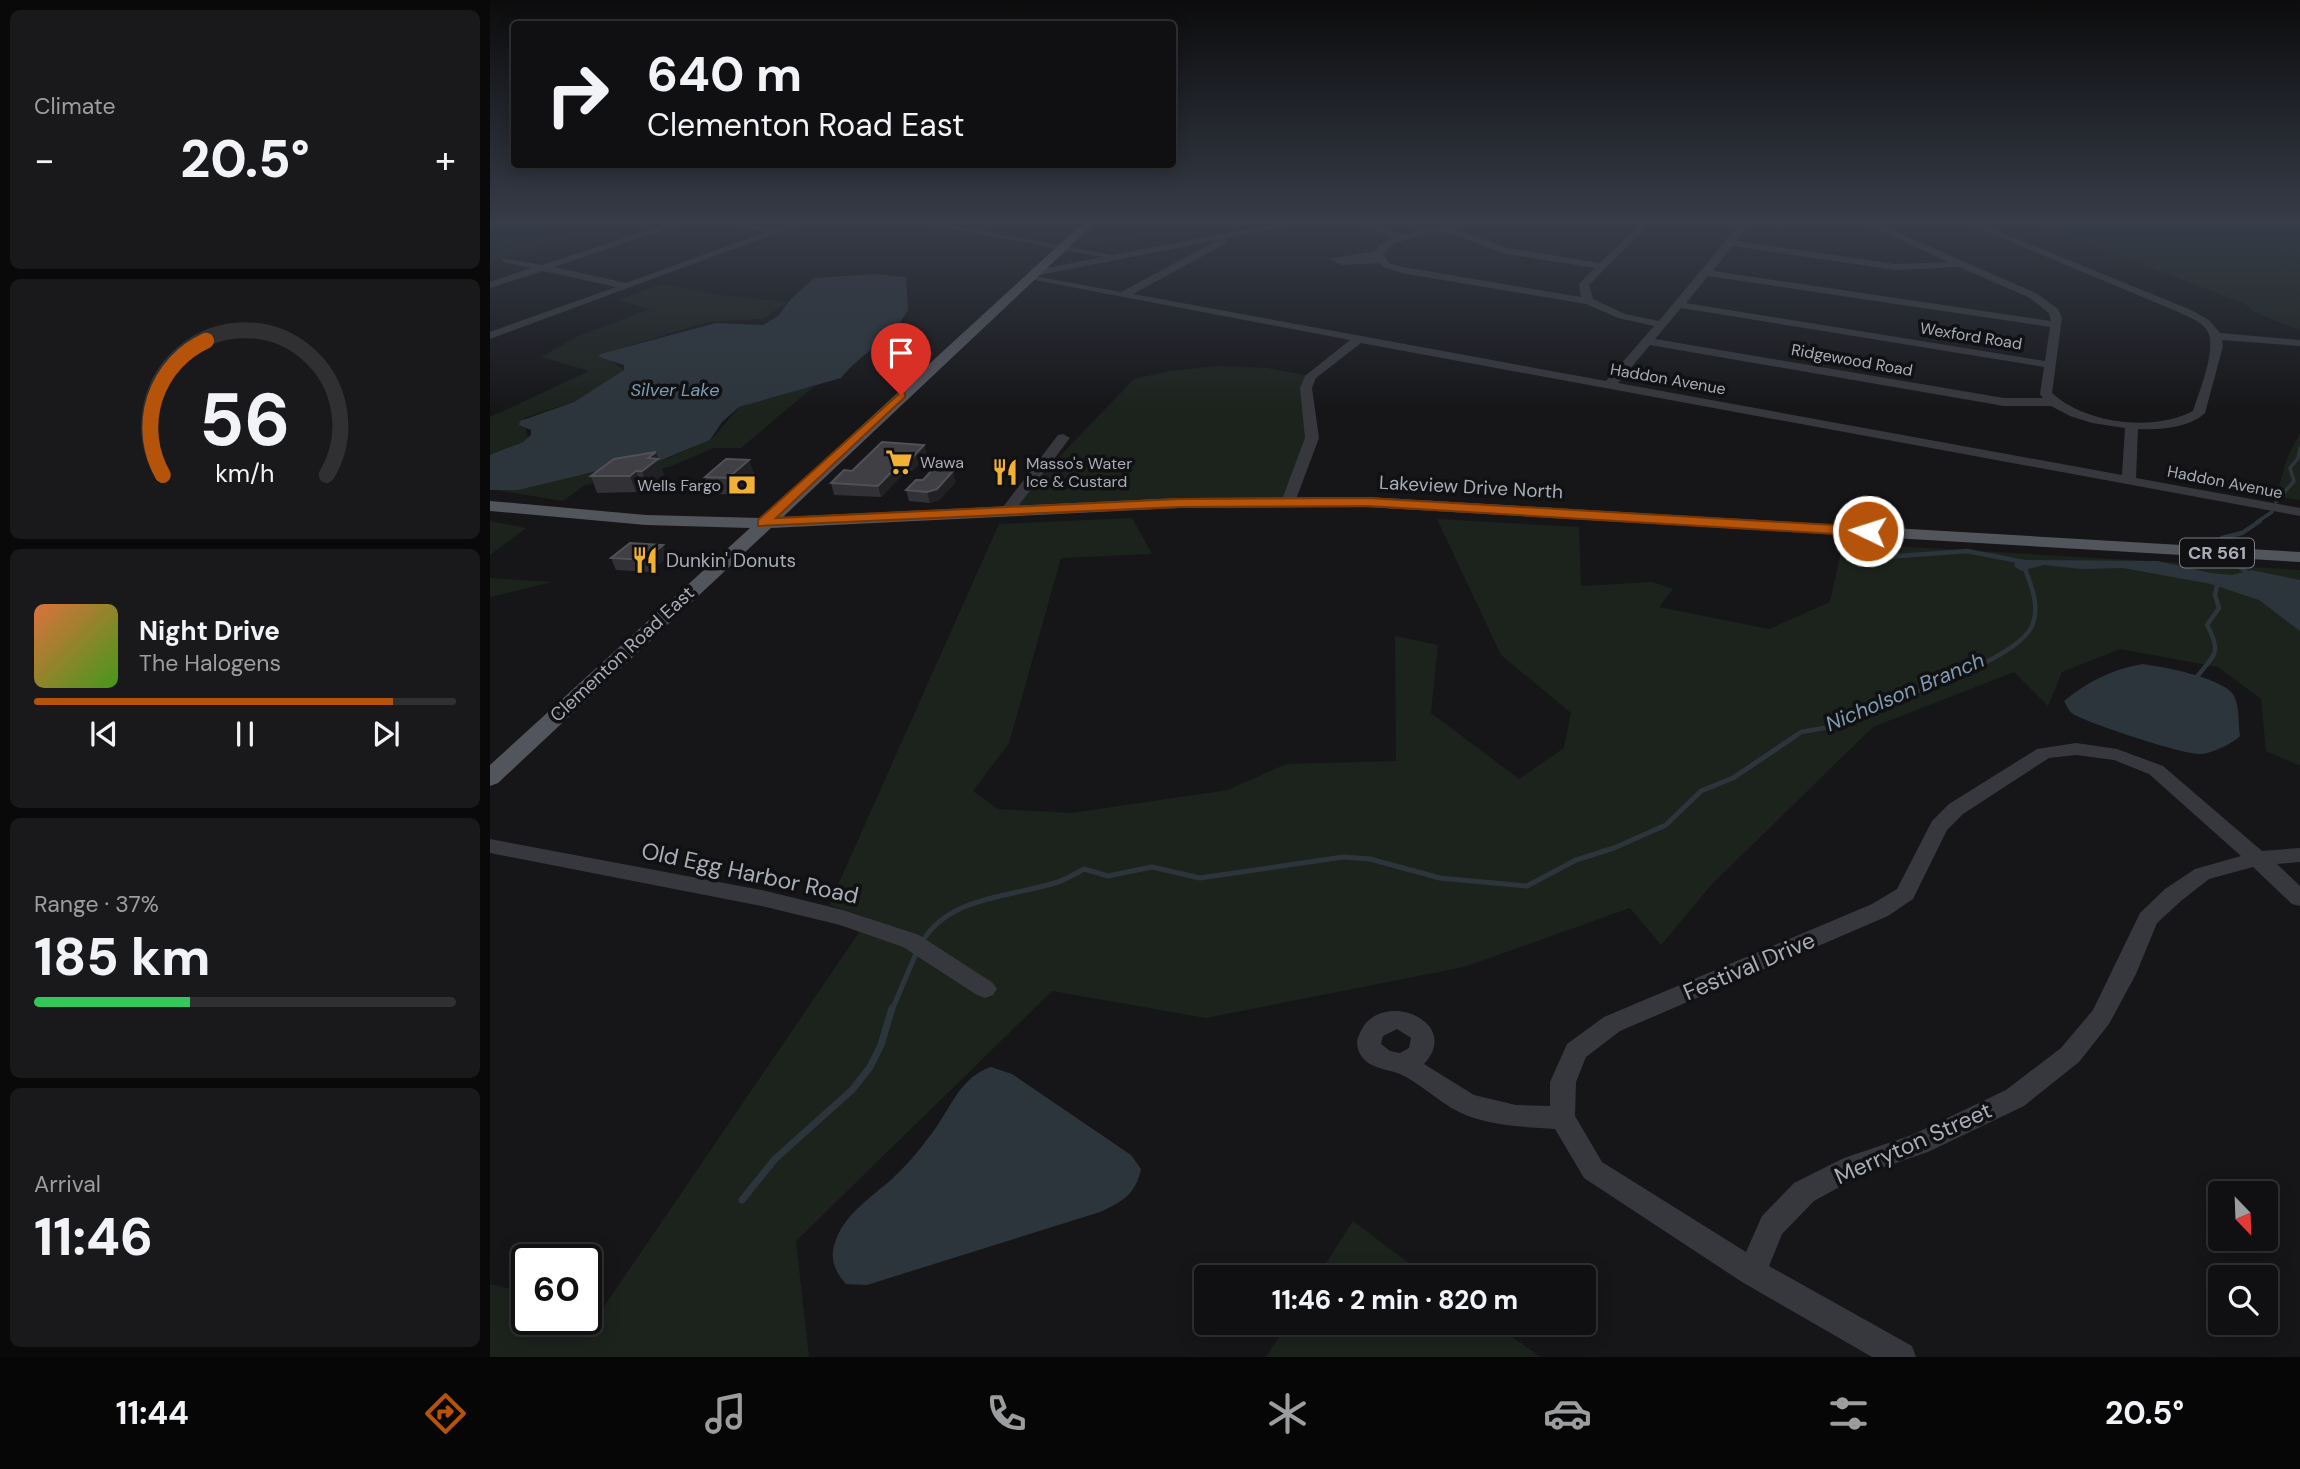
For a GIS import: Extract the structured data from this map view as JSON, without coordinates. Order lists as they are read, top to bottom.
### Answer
{
  "streets": {
    "main road": ["Lakeview Drive North", "CR 561", "Clementon Road East"],
    "street": [
      "Wexford Road",
      "Ridgewood Road",
      "Haddon Avenue",
      "Old Egg Harbor Road",
      "Festival Drive",
      "Merryton Street"
    ]
  },
  "crossings": [
    ["Lakeview Drive North", "CR 561"],
    ["Lakeview Drive North", "Clementon Road East"],
    ["CR 561", "Clementon Road East"],
    ["Festival Drive", "Merryton Street"]
  ],
  "water": ["Silver Lake", "Nicholson Branch"],
  "places": {
    "supermarket": ["Wawa"],
    "restaurant": ["Masso's Water Ice & Custard", "Dunkin' Donuts"],
    "bank": ["Wells Fargo"]
  },
  "north": "bottom right",
  "page": {
    "tile": [
      "Climate",
      ["Range · 37%", "185 km"],
      ["Arrival", "11:46"]
    ],
    "turn": ["640 m", "Clementon Road East"],
    "heat": ["−", "20.5°", "+"],
    "song": ["Night Drive", "The Halogens"],
    "limit": "60",
    "trip": "11:46 · 2 min · 820 m",
    "tabs": ["11:44", "20.5°"],
    "gauge": ["56", "km/h"]
  }
}
